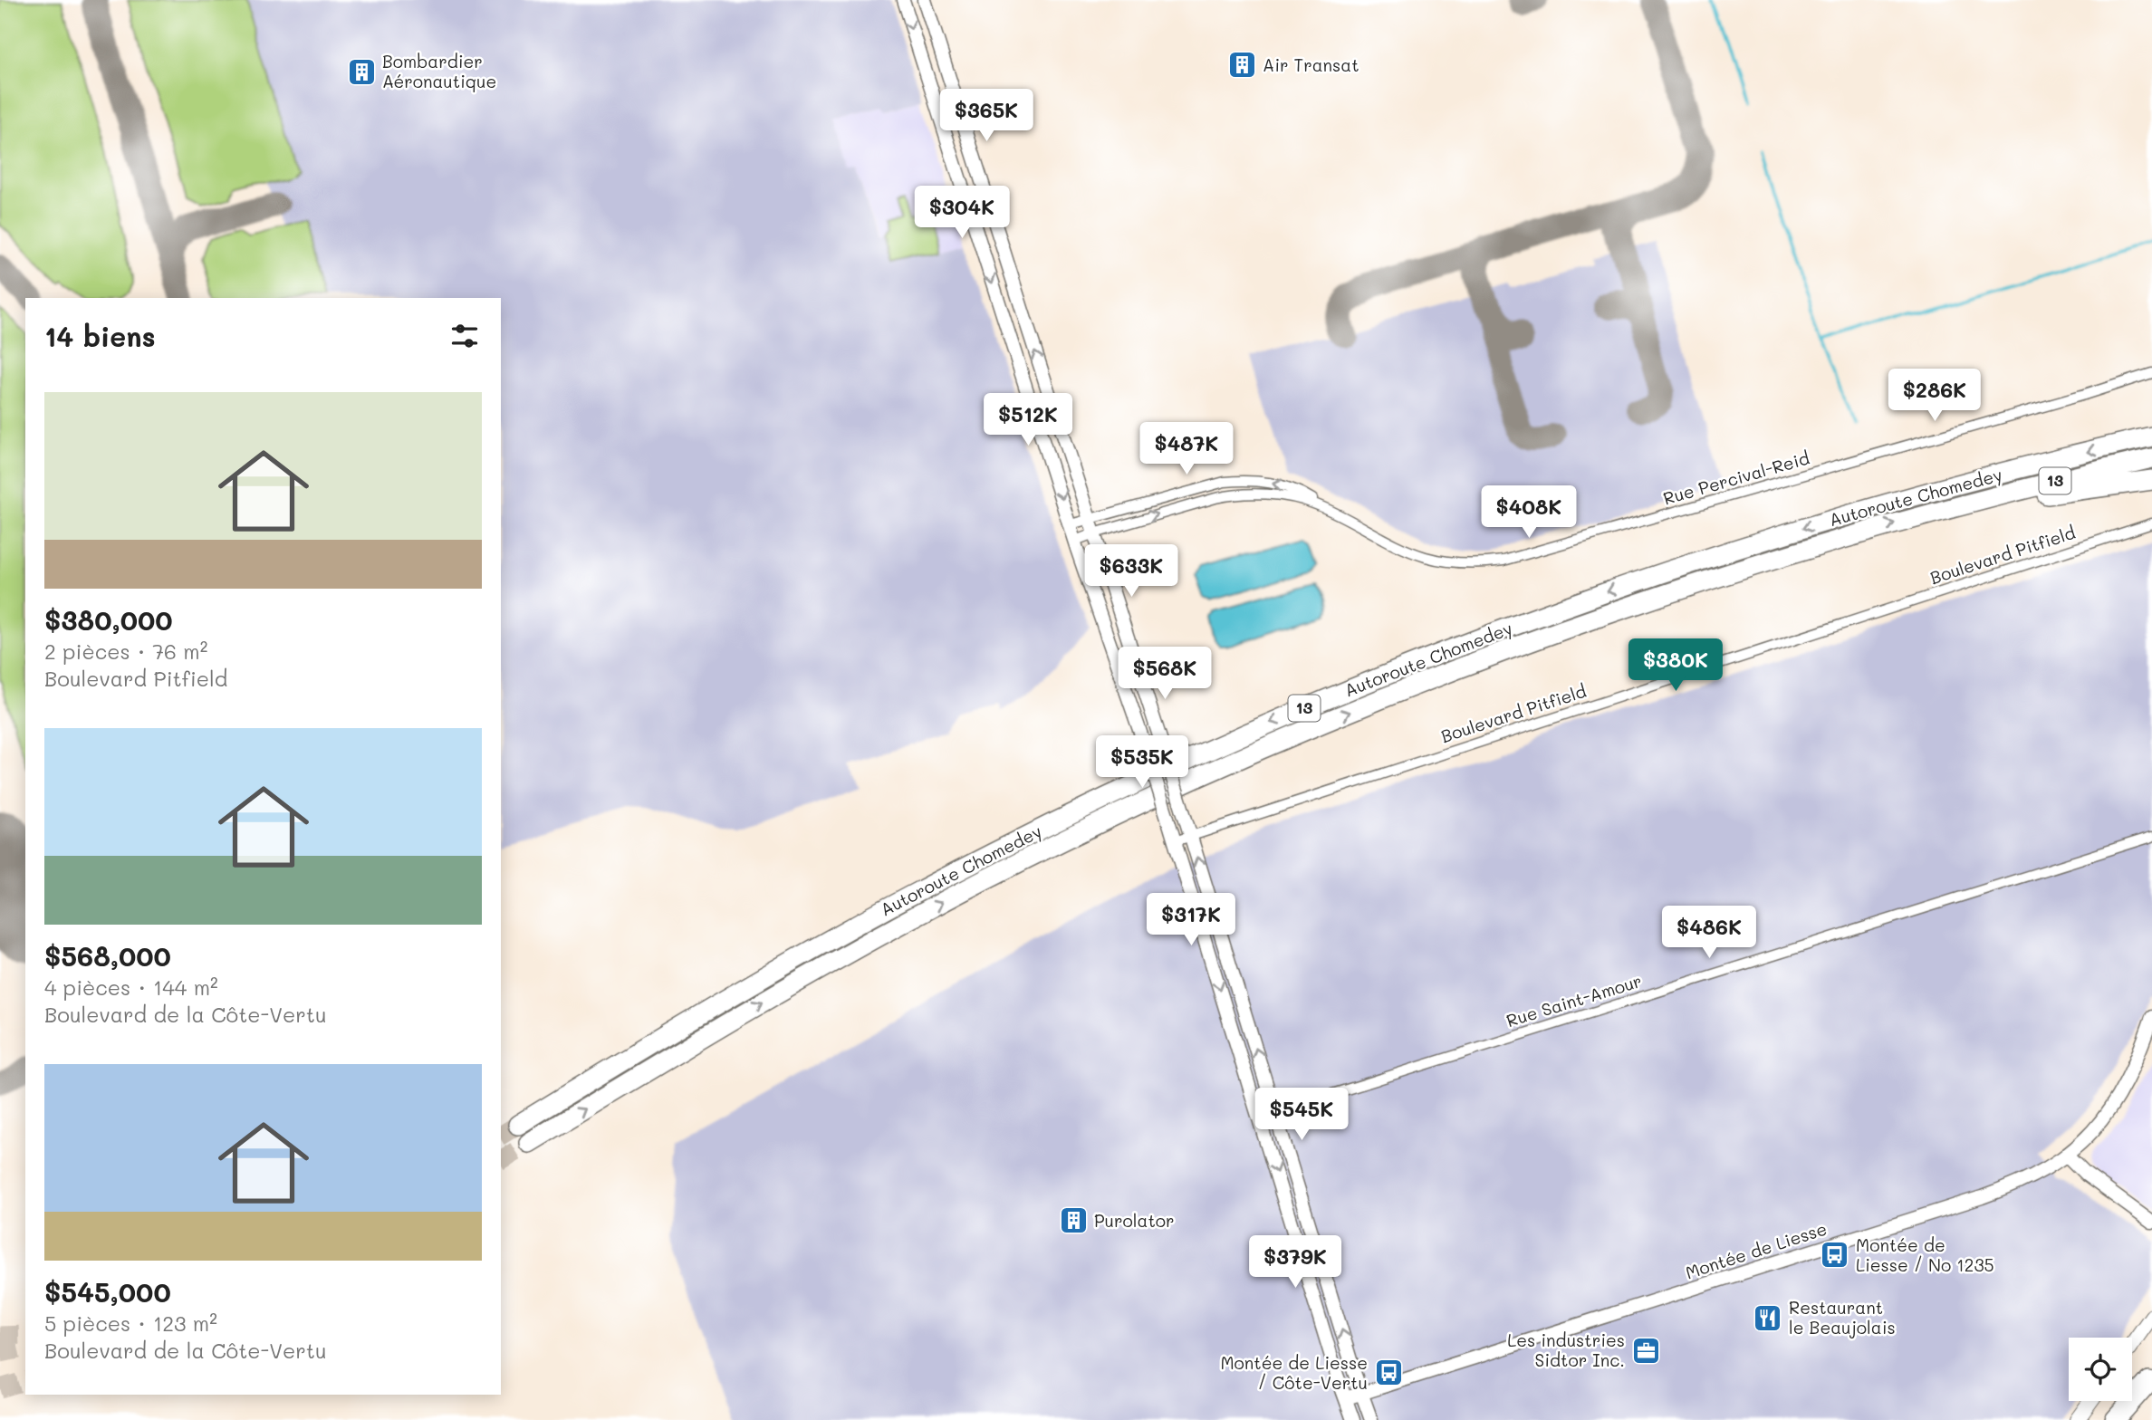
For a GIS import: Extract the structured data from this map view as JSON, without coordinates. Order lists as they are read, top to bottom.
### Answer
{
  "streets": {
    "highway": ["13", "Autoroute Chomedey"],
    "street": [
      "Rue Percival-Reid",
      "Boulevard Pitfield",
      "Rue Saint-Amour",
      "Montée de Liesse"
    ]
  },
  "places": {
    "building": ["Air Transat", "Bombardier Aéronautique", "Purolator"],
    "bus stop": ["Montée de Liesse / No 1235", "Montée de Liesse / Côte-Vertu"],
    "restaurant": ["Restaurant le Beaujolais"],
    "office": ["Les industries Sidtor Inc."]
  },
  "page": {
    "price": [
      "$365K",
      "$304K",
      "$286K",
      "$512K",
      "$487K",
      "$408K",
      "$633K",
      "$380K",
      "$568K",
      "$535K",
      "$317K",
      "$486K",
      "$545K",
      "$379K"
    ],
    "heading": "14 biens",
    "list": [
      {
        "name": "$380,000",
        "note": "2 pièces · 76 m² · Boulevard Pitfield"
      },
      {
        "name": "$568,000",
        "note": "4 pièces · 144 m² · Boulevard de la Côte-Vertu"
      },
      {
        "name": "$545,000",
        "note": "5 pièces · 123 m² · Boulevard de la Côte-Vertu"
      }
    ]
  }
}
